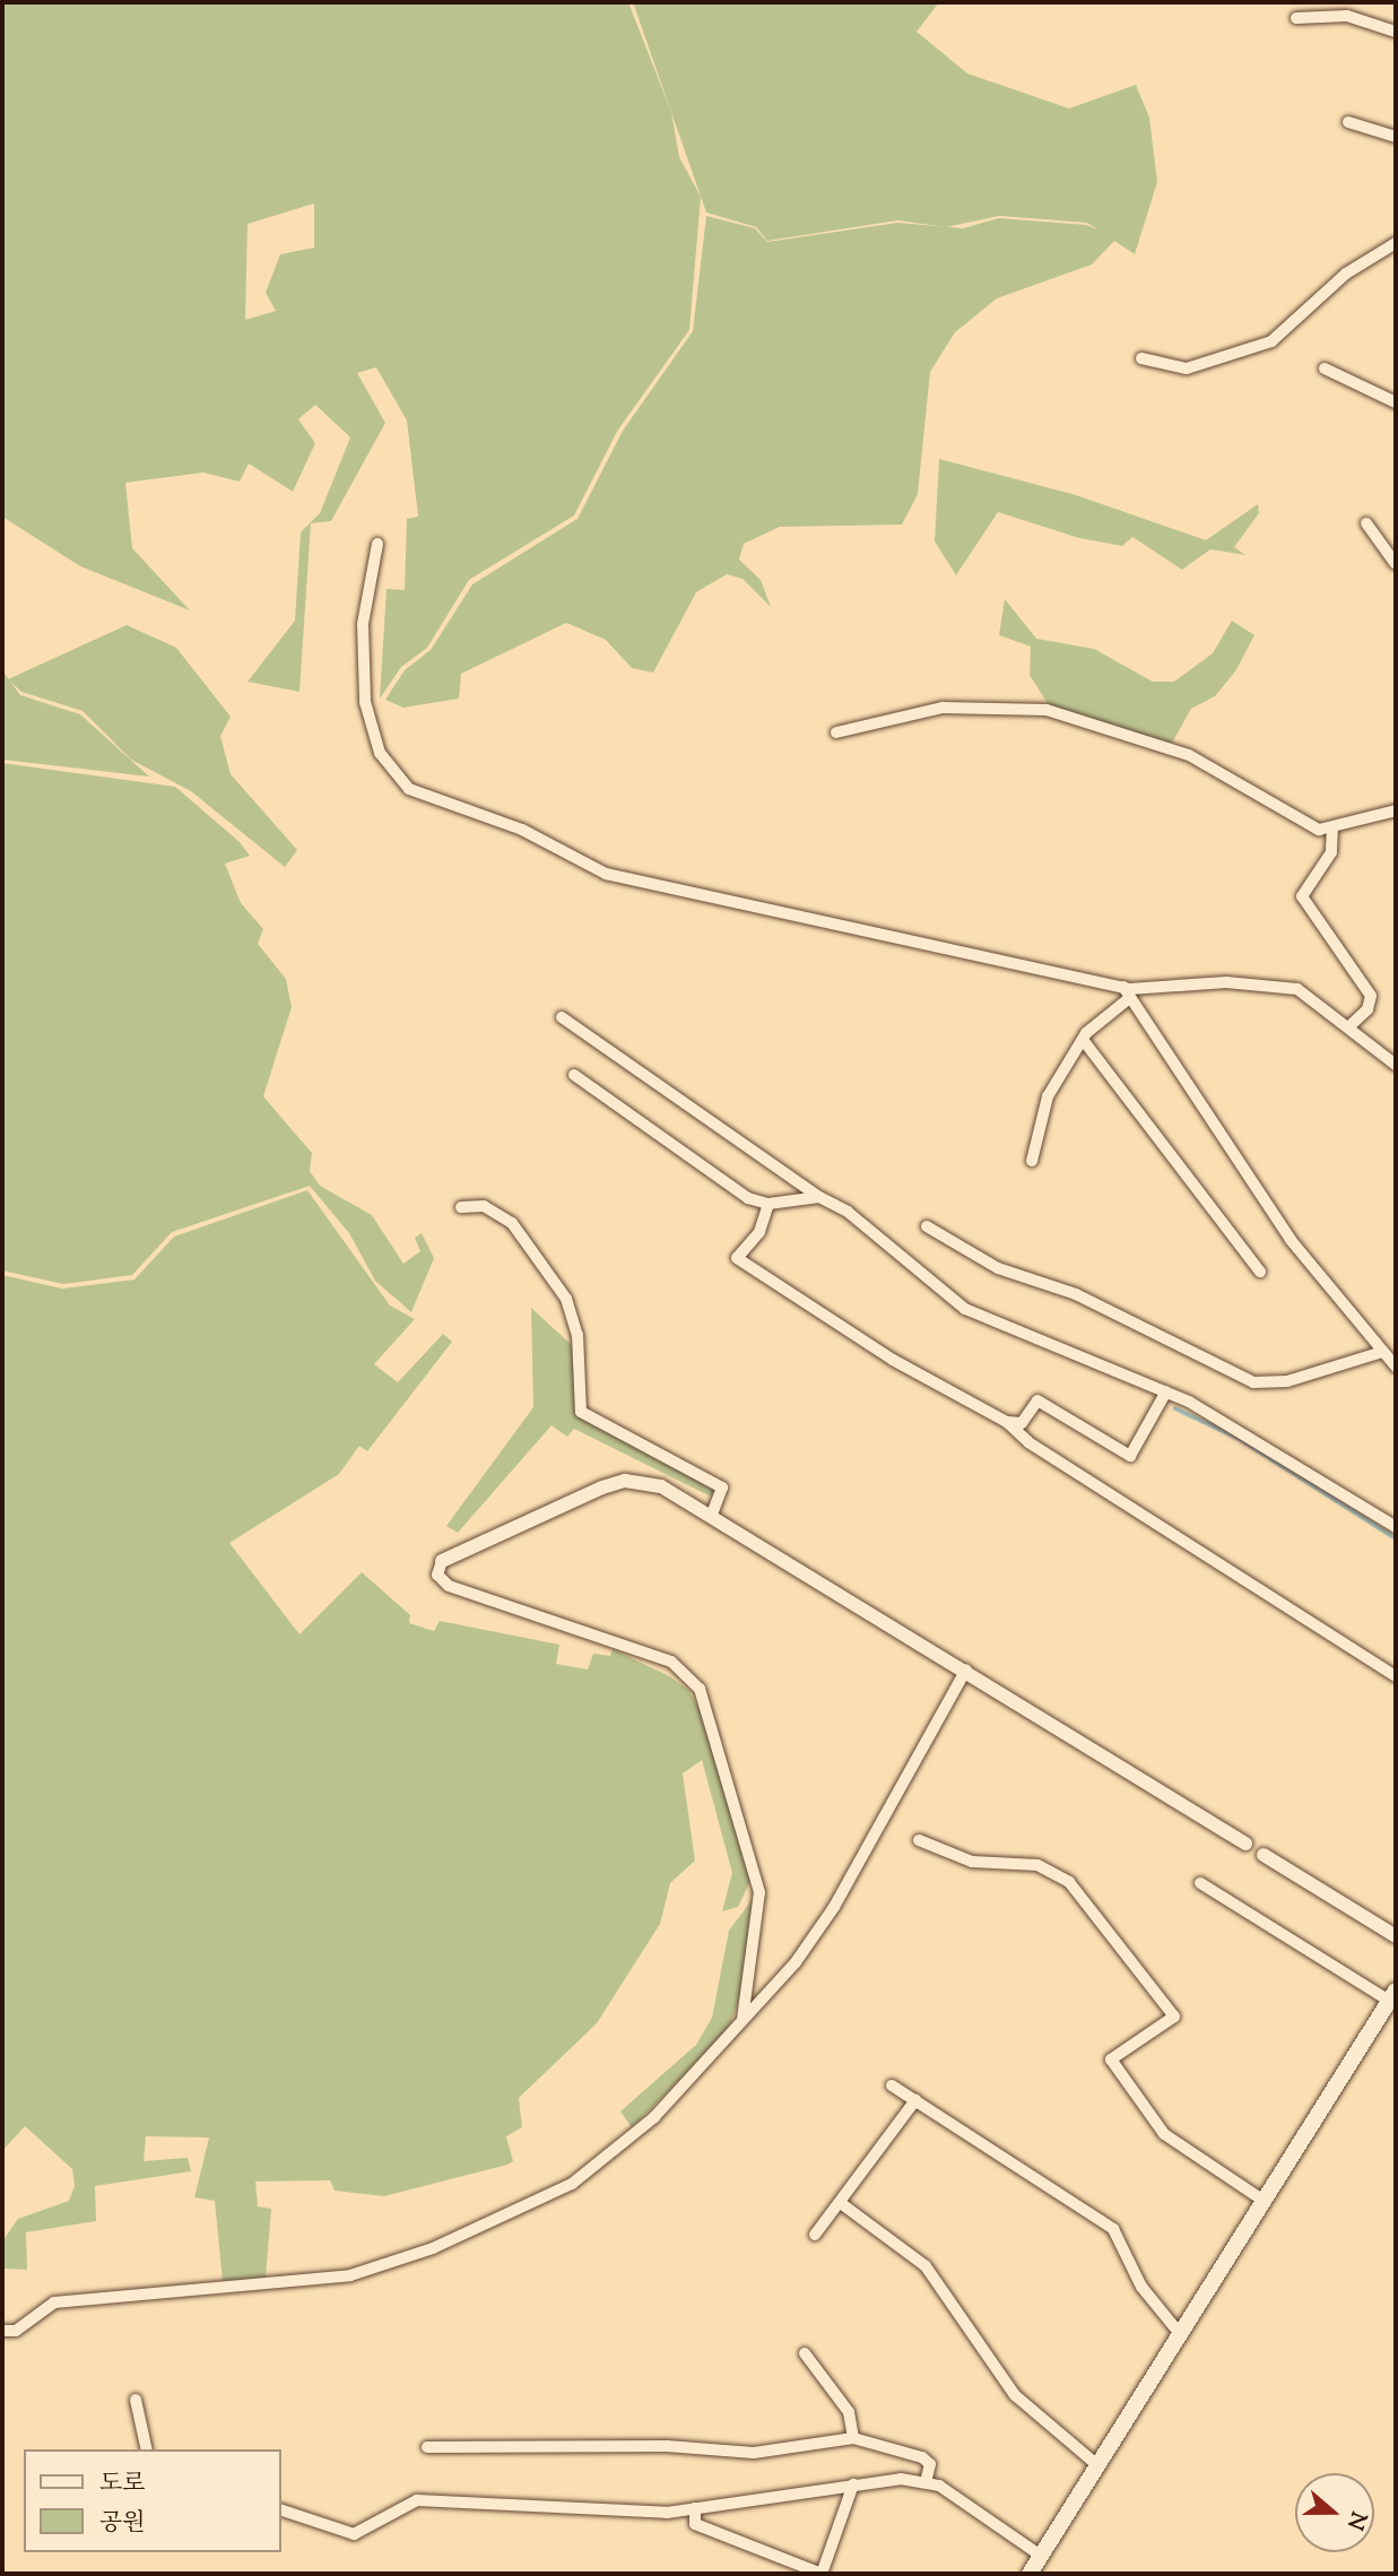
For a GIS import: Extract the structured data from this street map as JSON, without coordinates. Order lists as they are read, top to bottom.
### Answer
{
  "legend": ["도로", "공원"],
  "north": "right"
}
